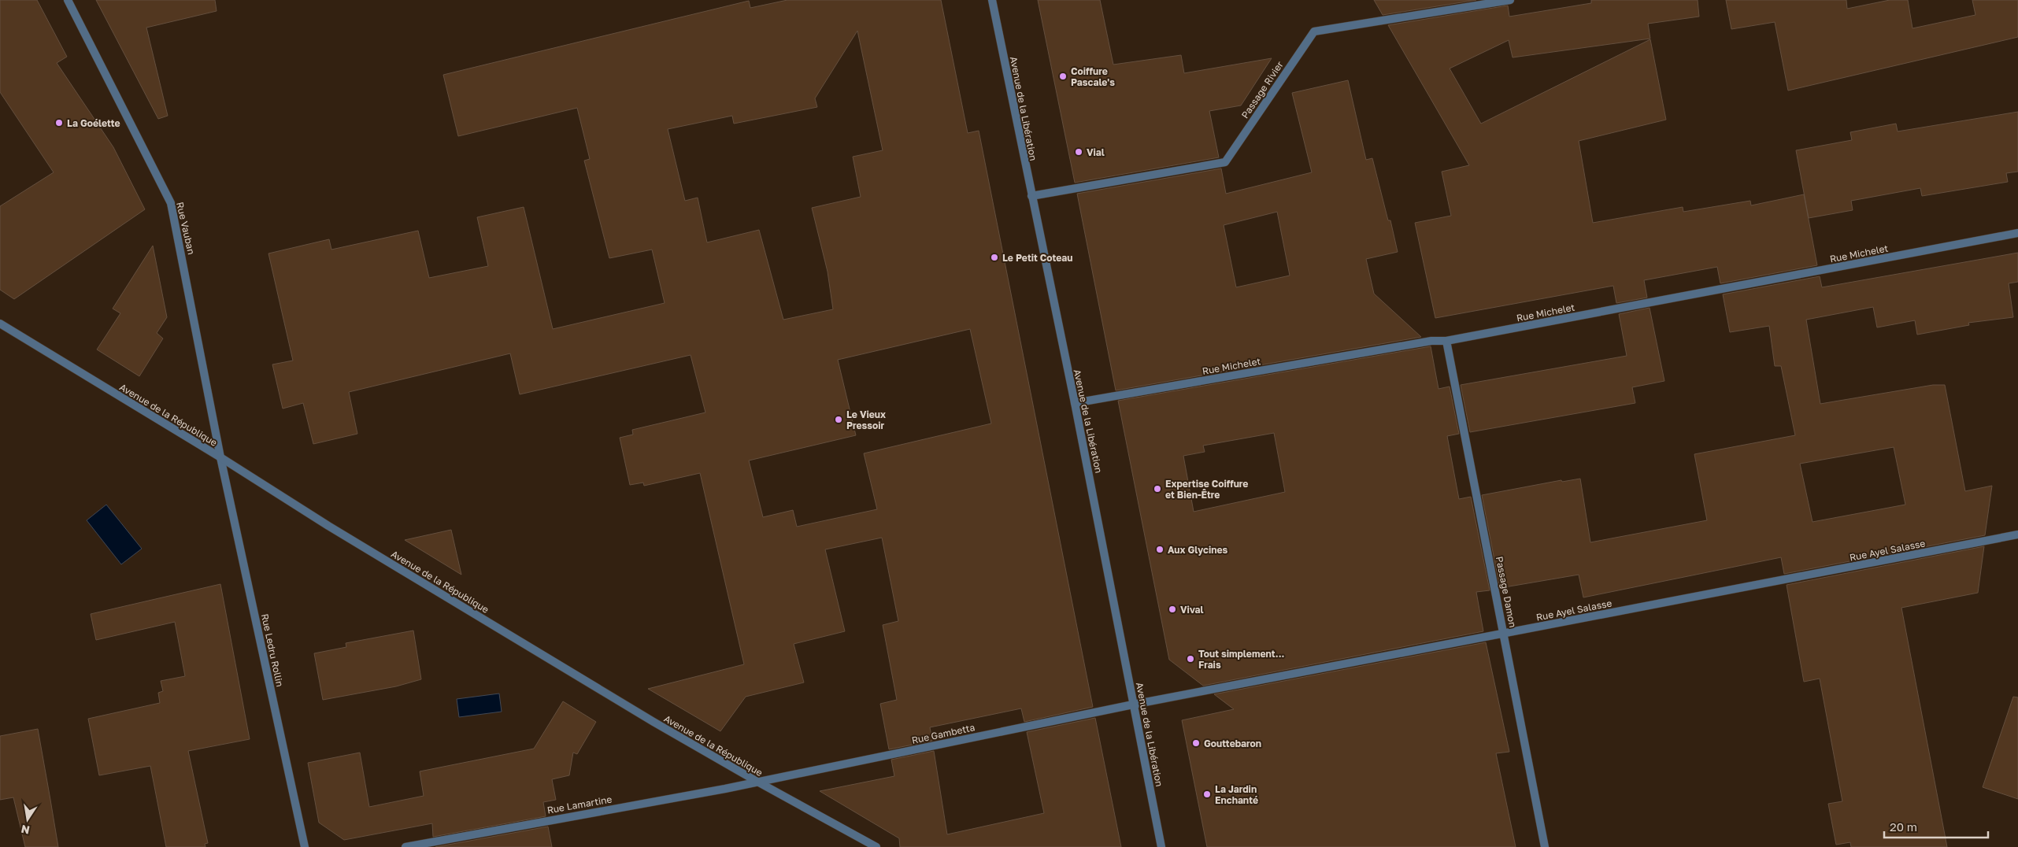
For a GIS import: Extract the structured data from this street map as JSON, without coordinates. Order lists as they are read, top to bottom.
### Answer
{
  "streets": {
    "street": [
      "Passage Rivier",
      "Avenue de la Libération",
      "Rue Vauban",
      "Rue Michelet",
      "Avenue de la République",
      "Rue Ayel Salasse",
      "Passage Damon",
      "Rue Ledru Rollin",
      "Rue Gambetta",
      "Rue Lamartine"
    ]
  },
  "crossings": [
    ["Passage Rivier", "Avenue de la Libération"],
    ["Avenue de la Libération", "Rue Michelet"],
    ["Avenue de la Libération", "Rue Ayel Salasse"],
    ["Avenue de la Libération", "Rue Gambetta"],
    ["Rue Vauban", "Avenue de la République"],
    ["Rue Vauban", "Rue Ledru Rollin"],
    ["Rue Michelet", "Passage Damon"],
    ["Avenue de la République", "Rue Ledru Rollin"],
    ["Avenue de la République", "Rue Gambetta"],
    ["Avenue de la République", "Rue Lamartine"],
    ["Rue Ayel Salasse", "Passage Damon"],
    ["Rue Ayel Salasse", "Rue Gambetta"],
    ["Rue Gambetta", "Rue Lamartine"]
  ],
  "places": [
    "Coiffure Pascale's",
    "La Goélette",
    "Vial",
    "Le Petit Coteau",
    "Le Vieux Pressoir",
    "Expertise Coiffure et Bien-Être",
    "Aux Glycines",
    "Vival",
    "Tout simplement... Frais",
    "Gouttebaron",
    "La Jardin Enchanté"
  ],
  "scale_bar": "20 m",
  "north": "bottom"
}
